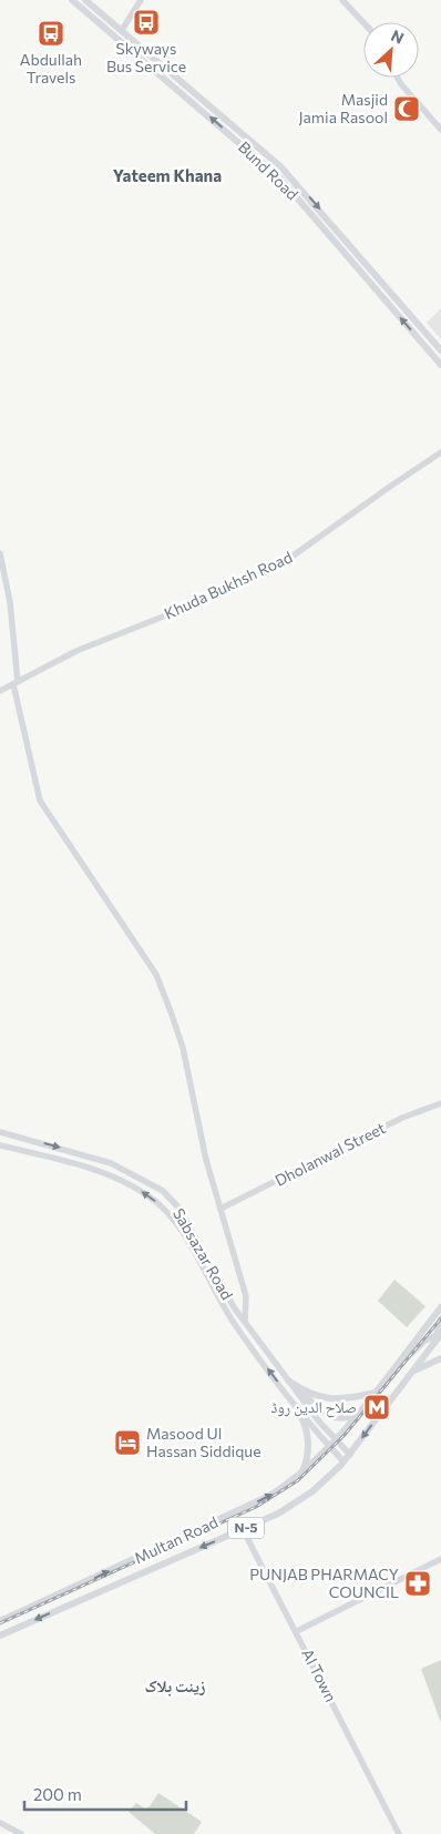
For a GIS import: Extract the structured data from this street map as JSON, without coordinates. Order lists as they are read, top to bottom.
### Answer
{
  "streets": {
    "main road": ["Bund Road", "N-5", "Multan Road"],
    "street": [
      "Khuda Bukhsh Road",
      "Dholanwal Street",
      "Sabsazar Road",
      "AI Town"
    ]
  },
  "crossings": [
    ["Sabsazar Road", "Multan Road"]
  ],
  "districts": ["Yateem Khana", "زینت بلاک"],
  "places": {
    "bus stop": ["Skyways Bus Service", "Abdullah Travels"],
    "mosque": ["Masjid Jamia Rasool"],
    "metro station": ["صلاح الدین روڈ"],
    "hotel": ["Masood Ul Hassan Siddique"],
    "pharmacy": ["PUNJAB PHARMACY COUNCIL"]
  },
  "scale_bar": "200 m",
  "north": "top right"
}
